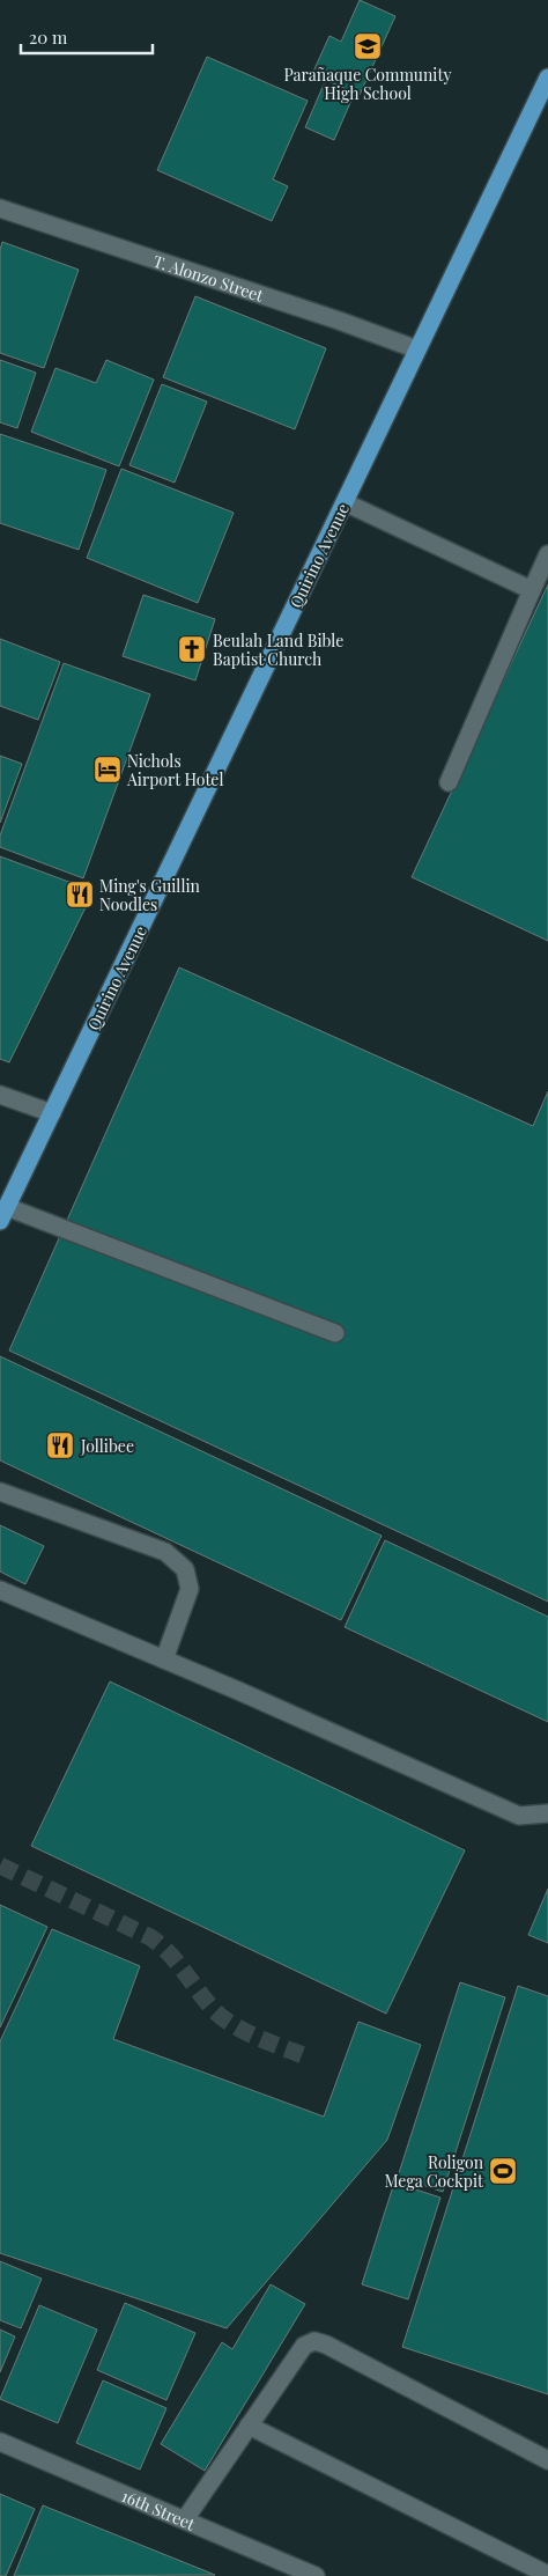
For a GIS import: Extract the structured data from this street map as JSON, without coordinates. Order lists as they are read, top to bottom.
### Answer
{
  "streets": {
    "main road": ["Quirino Avenue"],
    "street": ["T. Alonzo Street", "16th Street"]
  },
  "crossings": [
    ["T. Alonzo Street", "Quirino Avenue"]
  ],
  "places": {
    "school or university": ["Parañaque Community High School"],
    "church": ["Beulah Land Bible Baptist Church"],
    "hotel": ["Nichols Airport Hotel"],
    "restaurant": ["Ming's Guillin Noodles", "Jollibee"],
    "sports": ["Roligon Mega Cockpit"]
  },
  "scale_bar": "20 m"
}
